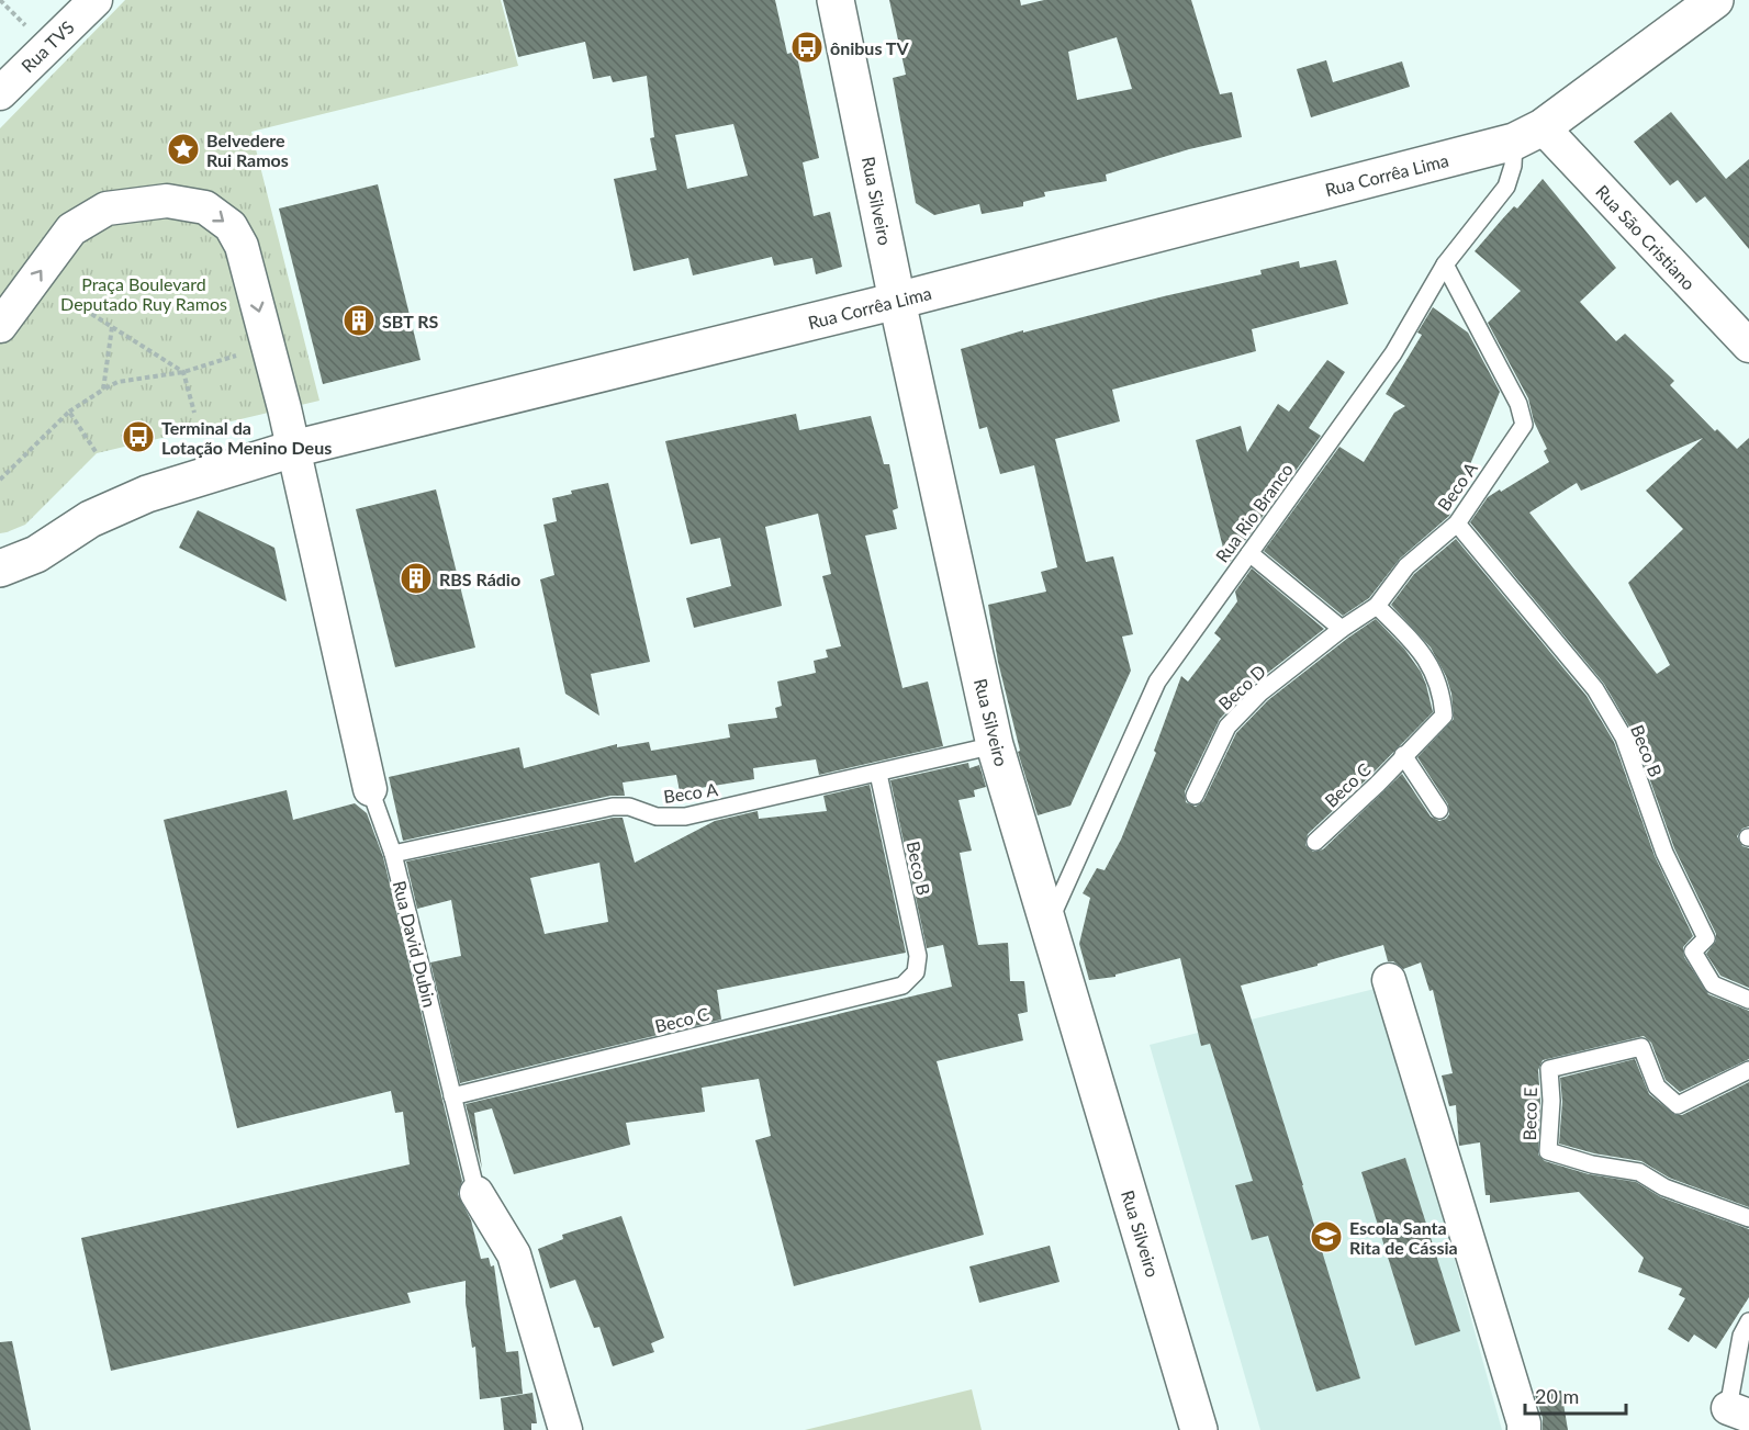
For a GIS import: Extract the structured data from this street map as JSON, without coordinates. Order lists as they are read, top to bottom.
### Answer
{
  "streets": {
    "street": [
      "Rua TVS",
      "Rua Corrêa Lima",
      "Rua Silveiro",
      "Rua São Cristiano",
      "Rua David Dubin"
    ],
    "lane": [
      "Beco A",
      "Rua Rio Branco",
      "Beco D",
      "Beco B",
      "Beco C",
      "Beco E"
    ]
  },
  "crossings": [
    ["Rua Corrêa Lima", "Rua Silveiro"],
    ["Rua Corrêa Lima", "Rua São Cristiano"],
    ["Rua Corrêa Lima", "Rua Rio Branco"],
    ["Rua Corrêa Lima", "Rua David Dubin"],
    ["Rua Silveiro", "Beco A"],
    ["Rua Silveiro", "Rua Rio Branco"],
    ["Rua São Cristiano", "Rua Rio Branco"],
    ["Beco A", "Rua Rio Branco"],
    ["Beco A", "Beco D"],
    ["Beco A", "Beco B"],
    ["Beco A", "Beco C"],
    ["Beco A", "Rua David Dubin"],
    ["Beco B", "Beco C"],
    ["Beco C", "Rua David Dubin"]
  ],
  "parks": ["Praça Boulevard Deputado Ruy Ramos"],
  "places": {
    "bus stop": ["ônibus TV", "Terminal da Lotação Menino Deus"],
    "place": ["Belvedere Rui Ramos"],
    "building": ["SBT RS", "RBS Rádio"],
    "school or university": ["Escola Santa Rita de Cássia"]
  },
  "scale_bar": "20 m"
}
